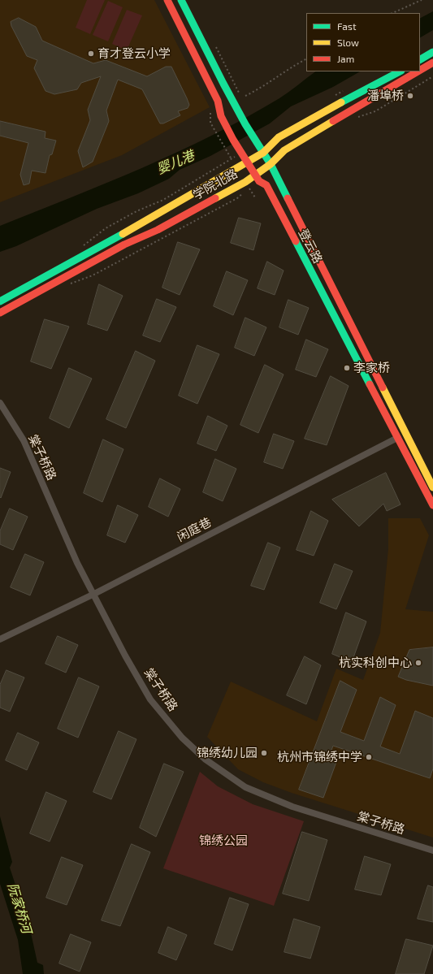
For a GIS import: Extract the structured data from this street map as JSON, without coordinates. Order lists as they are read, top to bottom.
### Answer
{
  "streets": {
    "main road": ["学院北路", "登云路"],
    "street": ["棠子桥路", "闲庭巷"]
  },
  "crossings": [
    ["学院北路", "登云路"],
    ["登云路", "闲庭巷"],
    ["棠子桥路", "闲庭巷"]
  ],
  "water": ["婴儿港", "阮家桥河"],
  "parks": ["锦绣公园"],
  "places": [
    "育才登云小学",
    "潘埠桥",
    "李家桥",
    "杭实科创中心",
    "锦绣幼儿园",
    "杭州市锦绣中学"
  ],
  "legend": ["Fast", "Slow", "Jam"]
}
